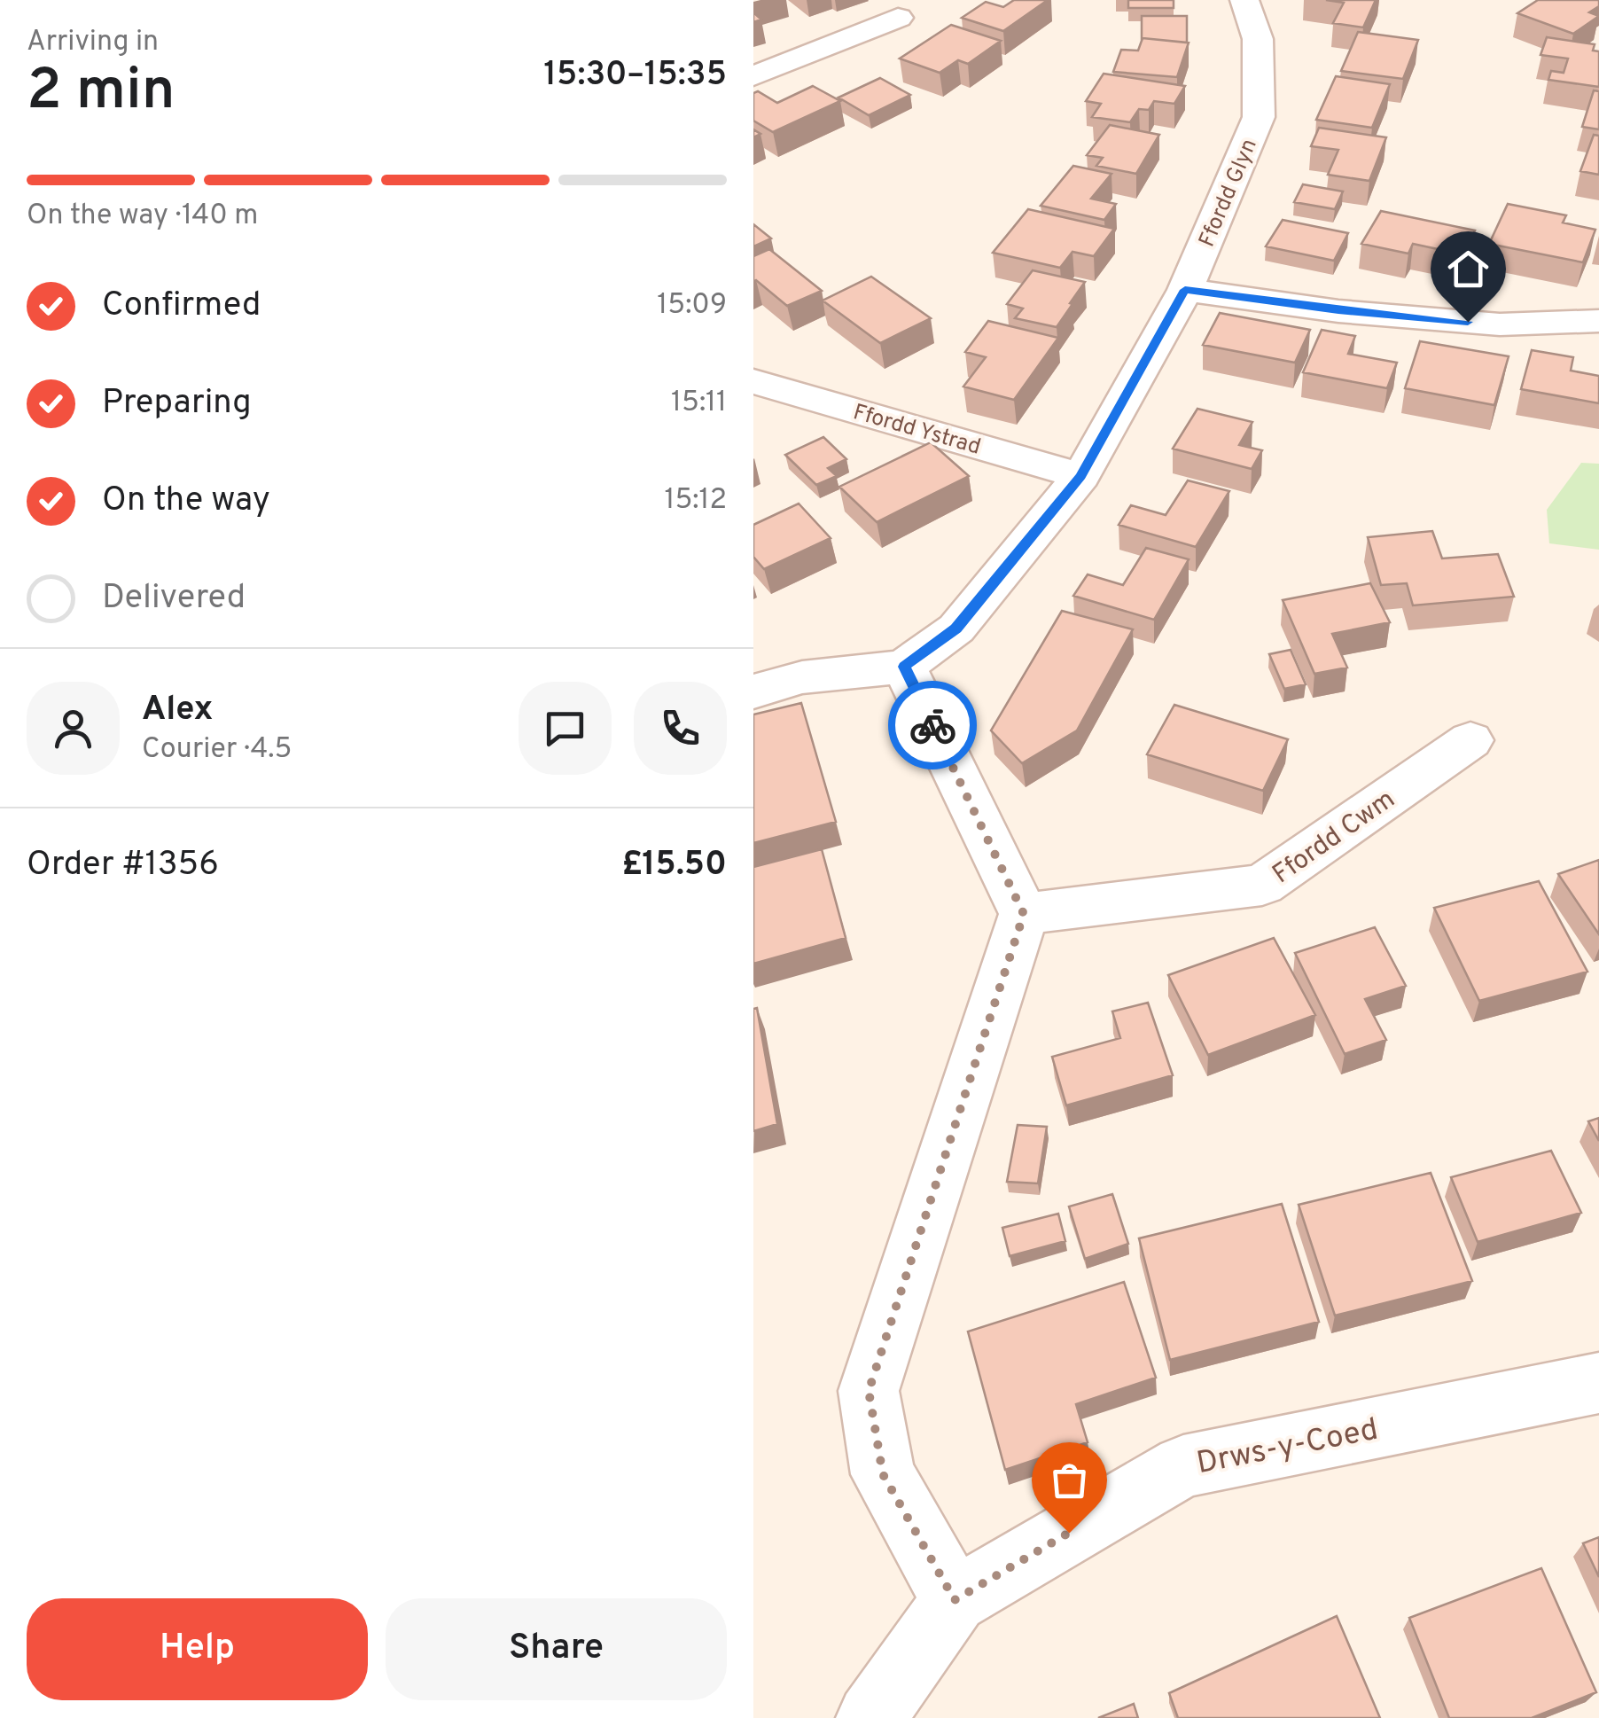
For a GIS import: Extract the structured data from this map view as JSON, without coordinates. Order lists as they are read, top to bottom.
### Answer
{
  "streets": {
    "street": [
      "Ffordd Glyn",
      "Ffordd Ystrad",
      "Ffordd Cwm",
      "Drws-y-Coed"
    ]
  },
  "crossings": [
    ["Ffordd Glyn", "Ffordd Ystrad"]
  ],
  "page": {
    "heading": ["2 min", "Arriving in", "15:30–15:35"],
    "panel": [
      "Alex",
      "Courier · 4.5",
      "Order #1356",
      "£15.50"
    ],
    "bar": "On the way · 140 m",
    "list": [
      ["Confirmed", "15:09"],
      ["Preparing", "15:11"],
      ["On the way", "15:12"],
      "Delivered"
    ],
    "buttons": ["Help", "Share"]
  }
}
